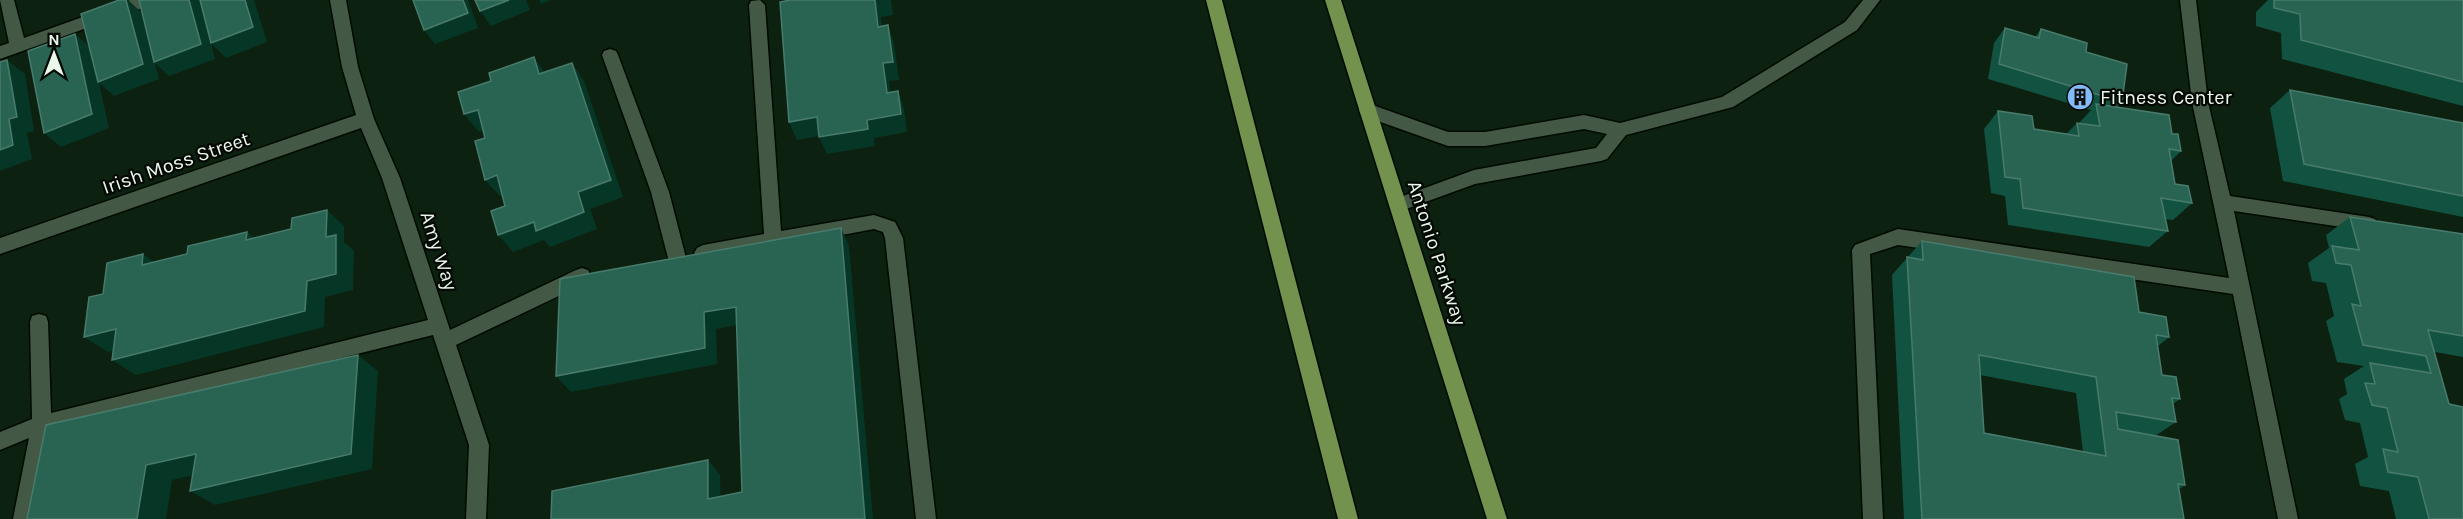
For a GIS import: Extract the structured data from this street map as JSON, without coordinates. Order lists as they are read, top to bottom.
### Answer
{
  "streets": {
    "main road": ["Antonio Parkway"],
    "street": ["Irish Moss Street", "Amy Way"]
  },
  "crossings": [
    ["Irish Moss Street", "Amy Way"]
  ],
  "places": {
    "building": ["Fitness Center"]
  },
  "north": "top"
}
